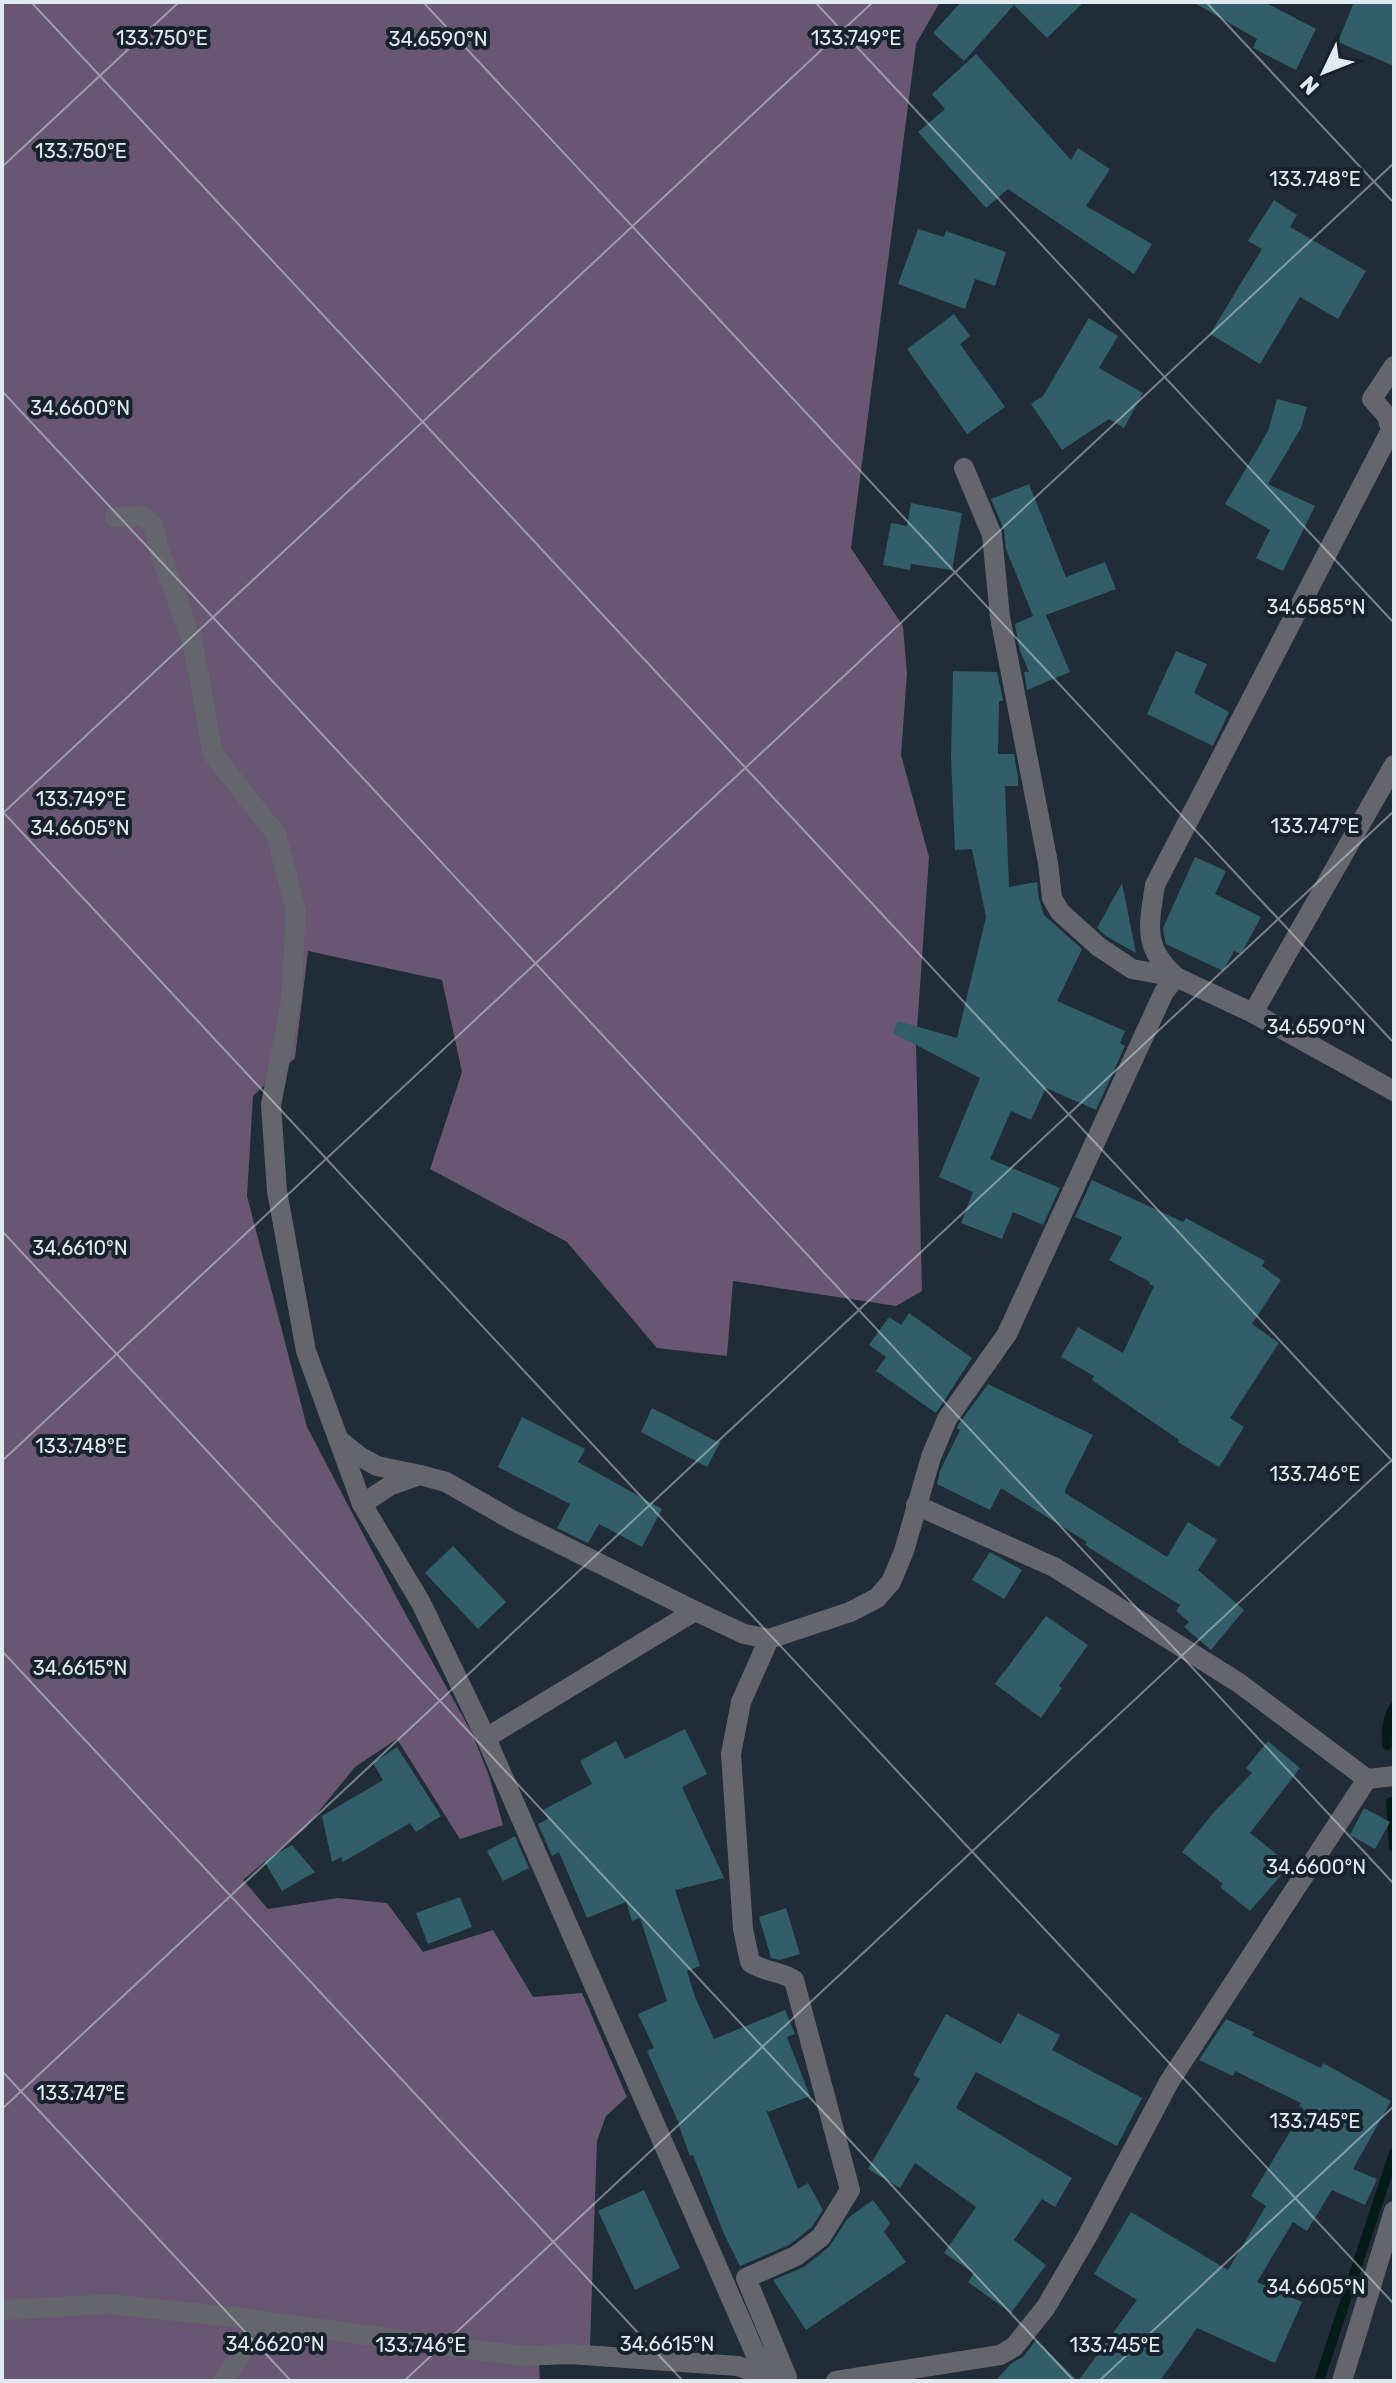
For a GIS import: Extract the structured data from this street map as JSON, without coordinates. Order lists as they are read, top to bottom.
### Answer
{
  "north": "bottom left",
  "coordinates": [
    "133.750°E",
    "133.749°E",
    "34.6590°N",
    "133.748°E",
    "34.6600°N",
    "34.6585°N",
    "133.747°E",
    "34.6605°N",
    "34.6610°N",
    "133.746°E",
    "34.6615°N",
    "133.745°E",
    "34.6620°N"
  ]
}
